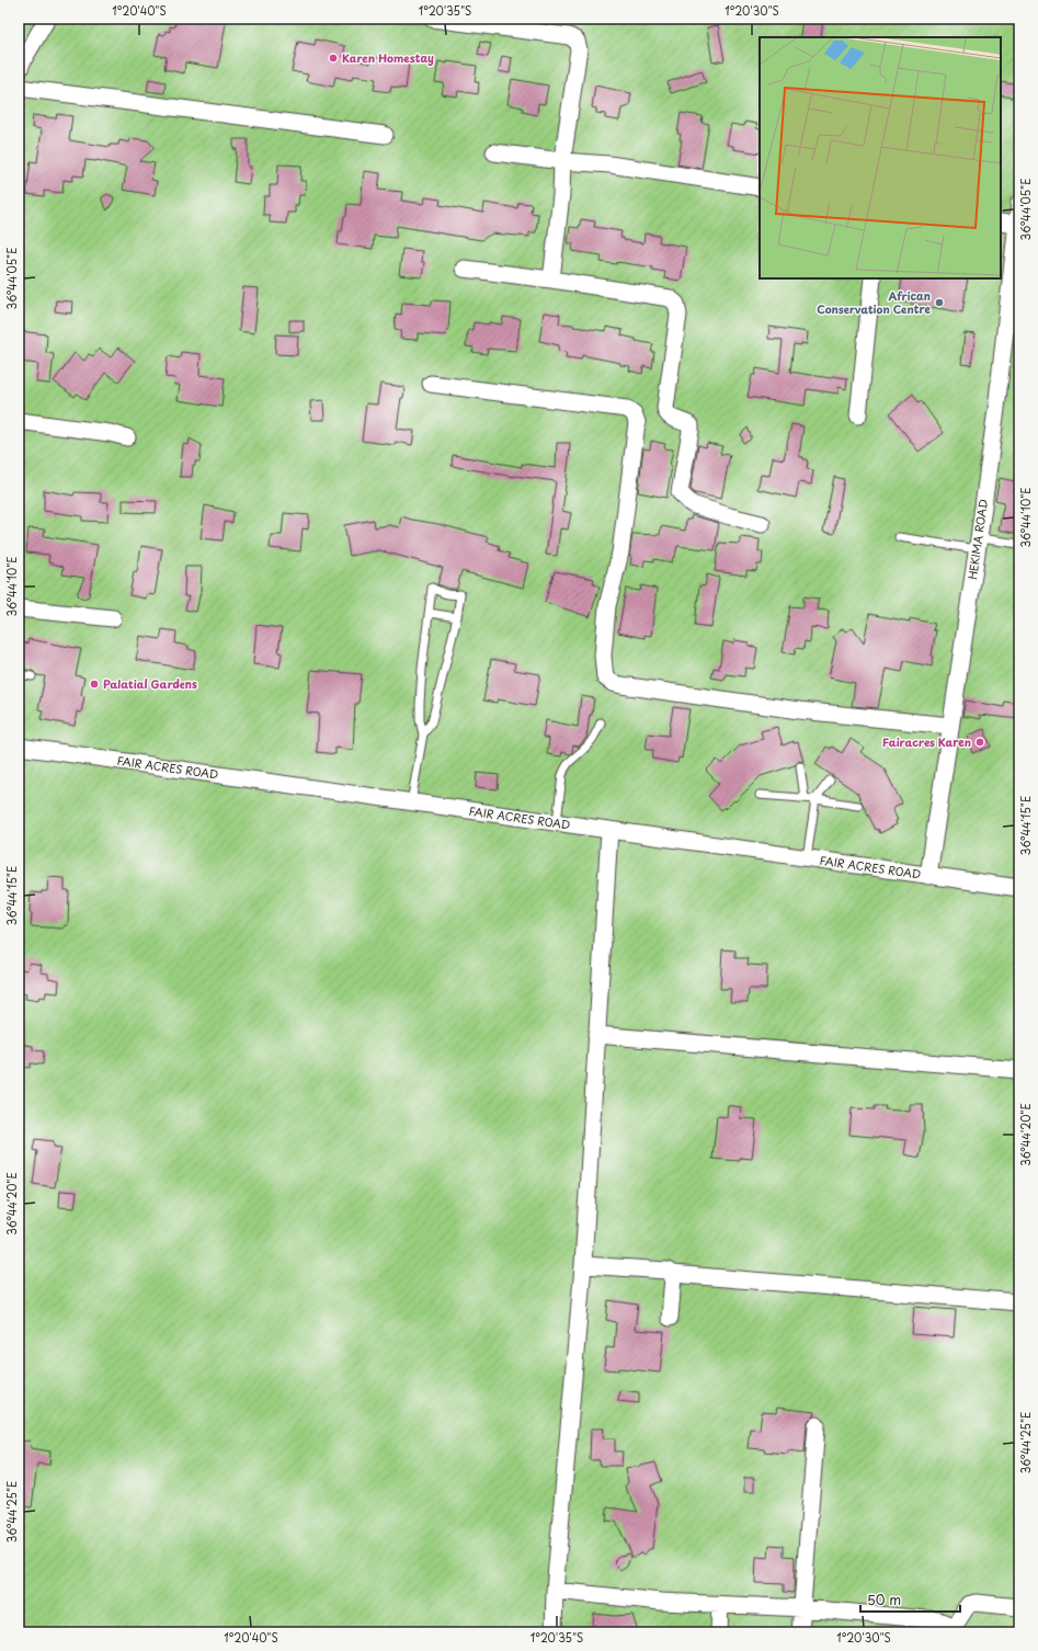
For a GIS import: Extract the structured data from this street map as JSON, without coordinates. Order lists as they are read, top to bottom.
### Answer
{
  "streets": {
    "street": ["HEKIMA ROAD", "FAIR ACRES ROAD"]
  },
  "crossings": [
    ["HEKIMA ROAD", "FAIR ACRES ROAD"]
  ],
  "places": [
    "Karen Homestay",
    "African Conservation Centre",
    "Palatial Gardens",
    "Fairacres Karen"
  ],
  "scale_bar": "50 m",
  "coordinates": [
    "1°20'40\"S",
    "1°20'35\"S",
    "1°20'30\"S",
    "36°44'05\"E",
    "36°44'10\"E",
    "36°44'15\"E",
    "36°44'20\"E",
    "36°44'25\"E"
  ]
}
